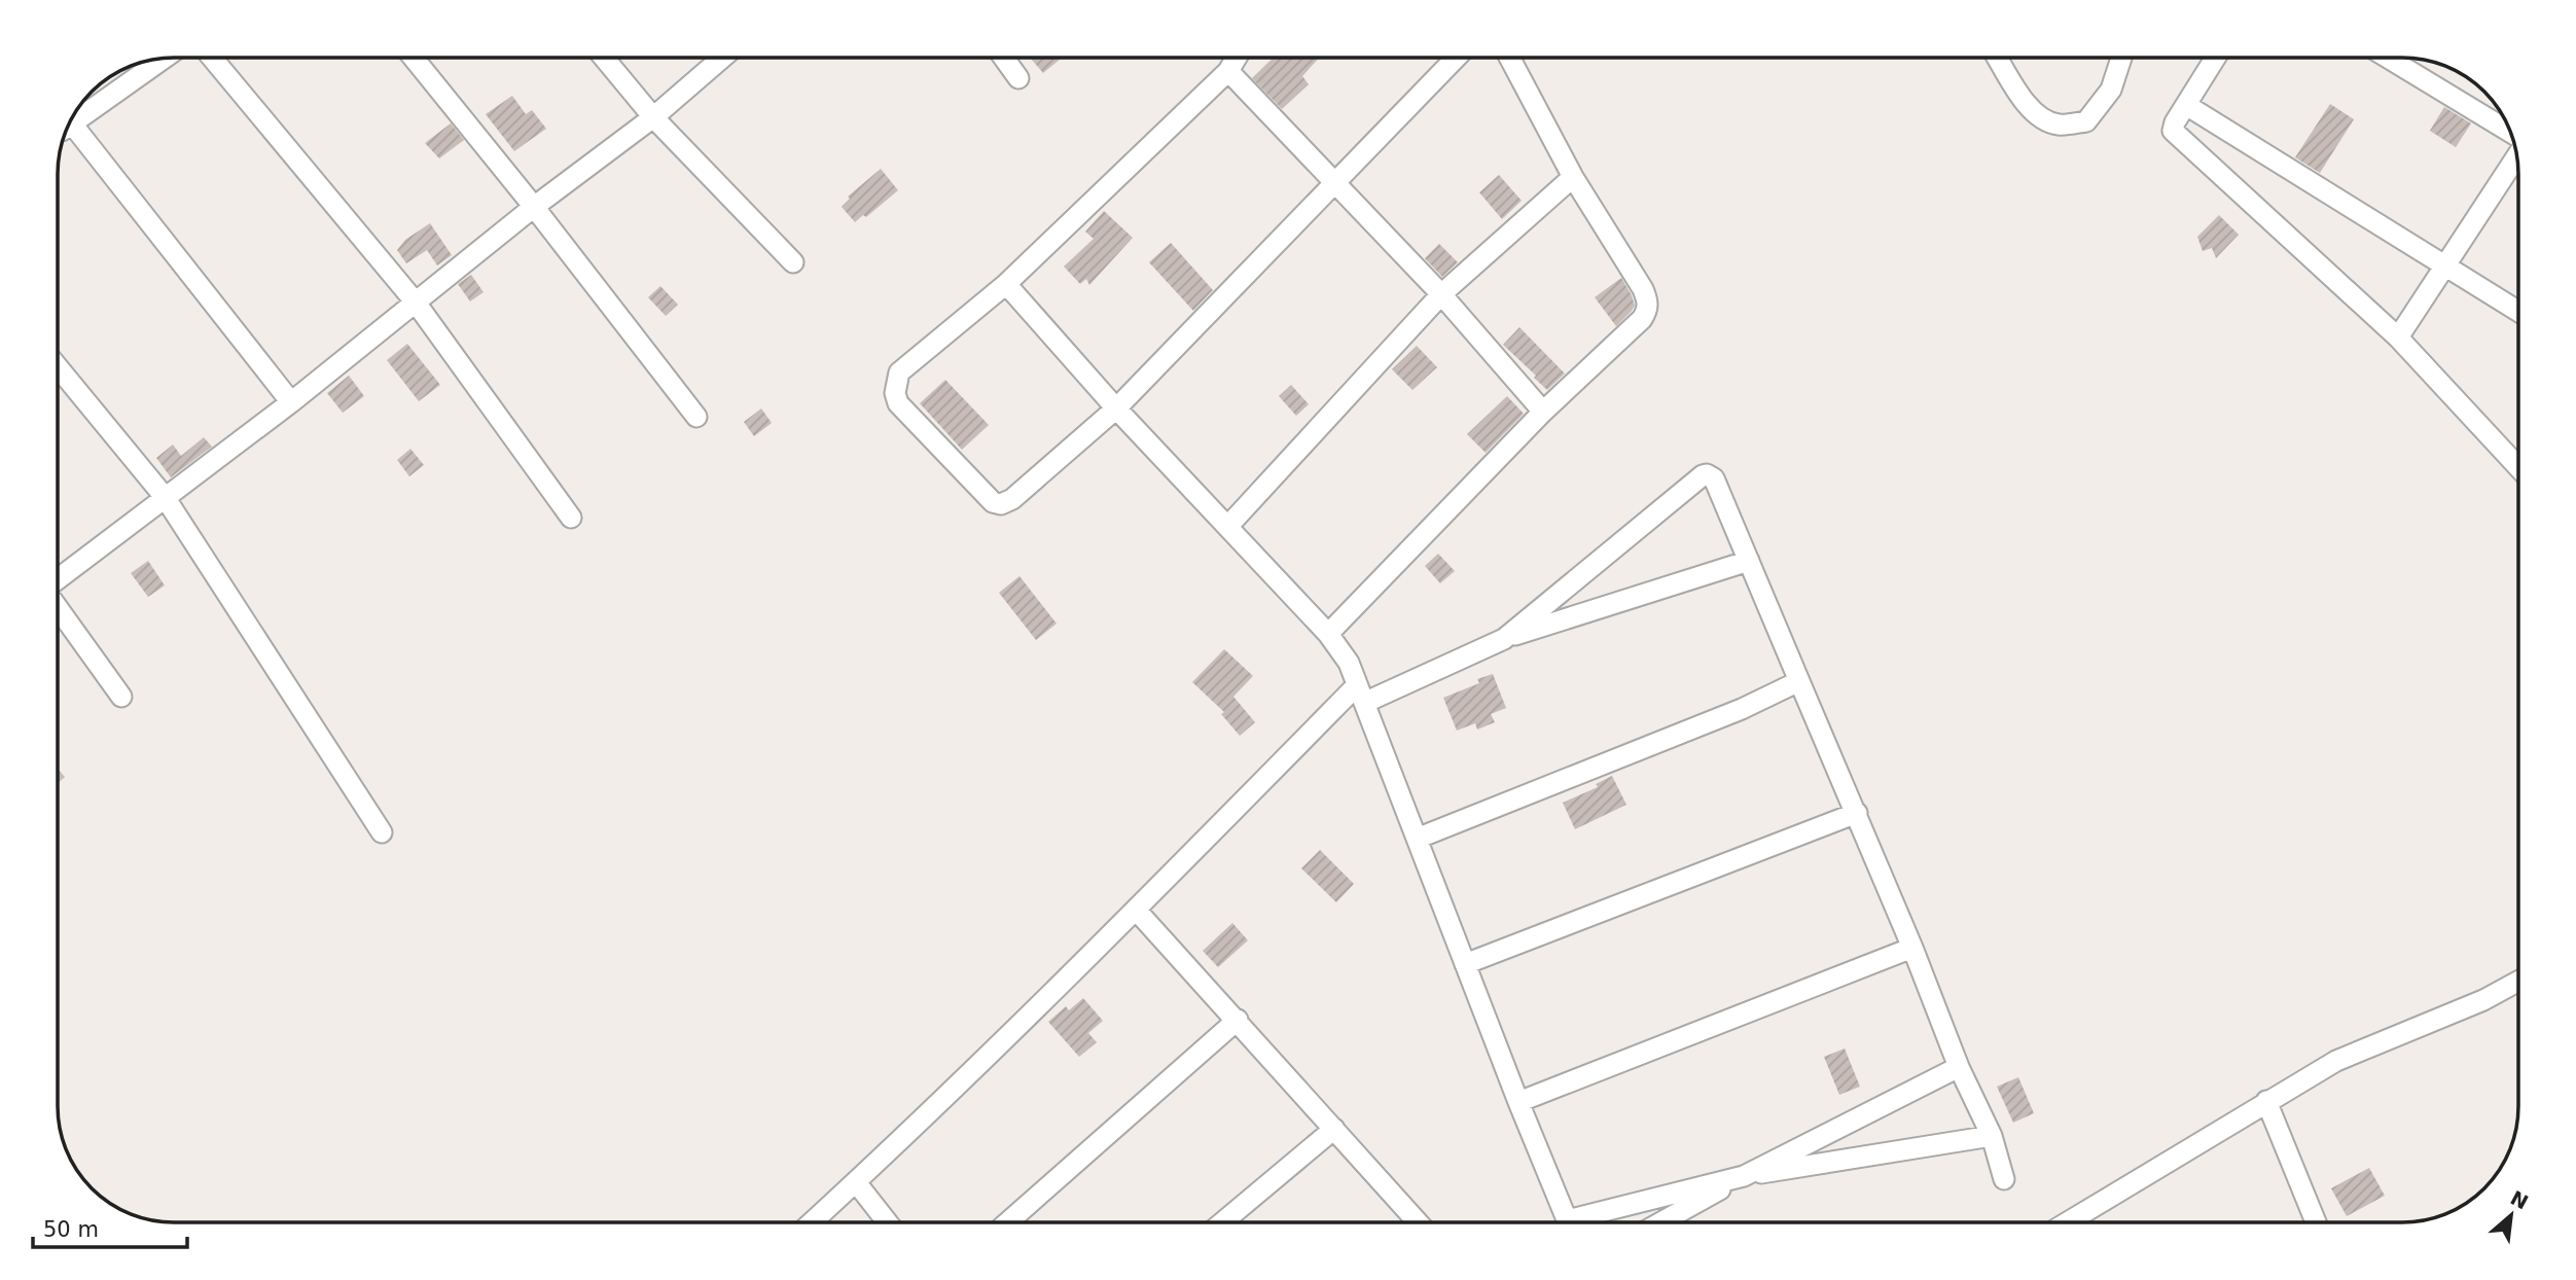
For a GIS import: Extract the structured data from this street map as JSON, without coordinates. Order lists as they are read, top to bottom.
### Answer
{
  "scale_bar": "50 m",
  "north": "top right"
}
